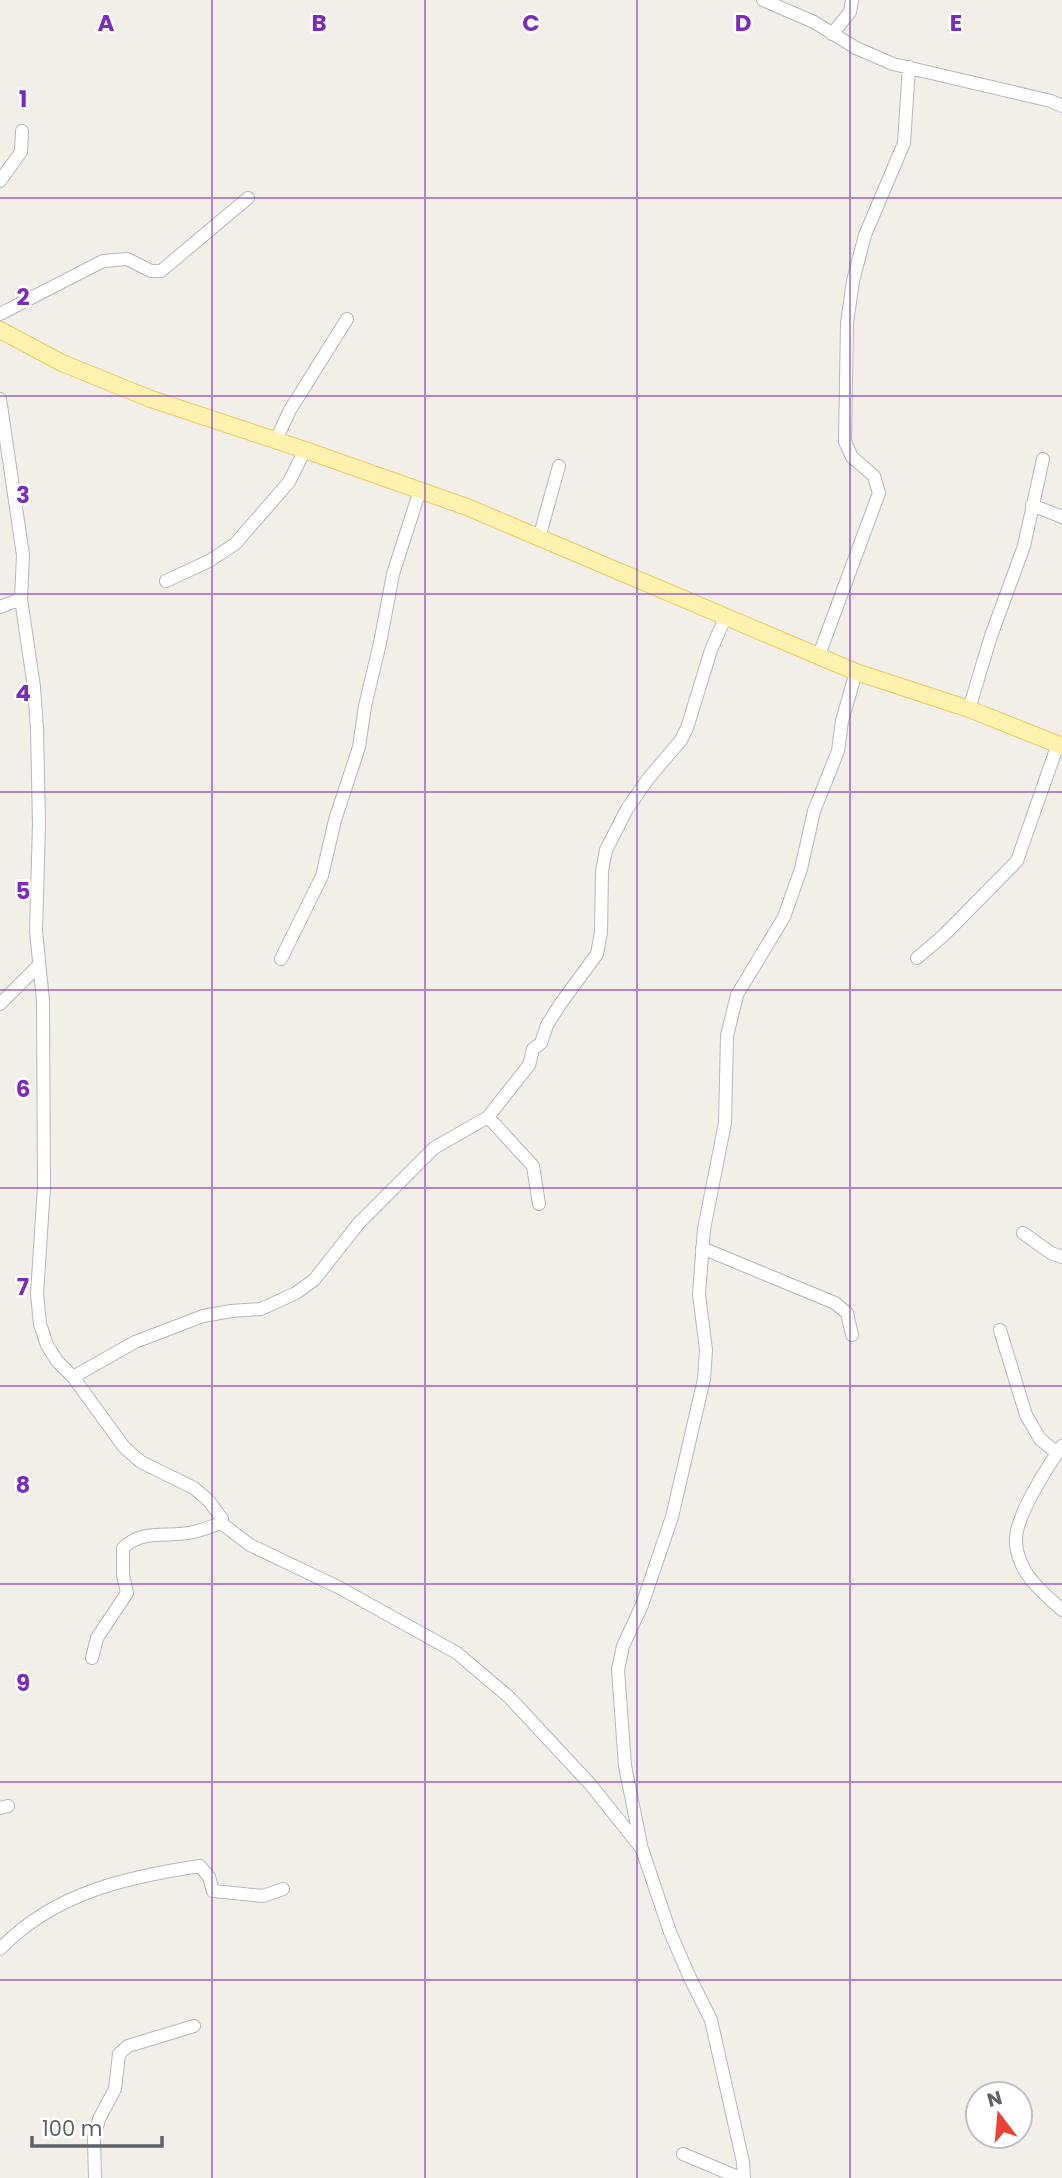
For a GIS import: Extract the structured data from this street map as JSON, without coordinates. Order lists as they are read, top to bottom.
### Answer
{
  "scale_bar": "100 m",
  "north": "top",
  "grid": {
    "columns": [
      "A",
      "B",
      "C",
      "D",
      "E"
    ],
    "rows": [
      "1",
      "2",
      "3",
      "4",
      "5",
      "6",
      "7",
      "8",
      "9"
    ]
  }
}
